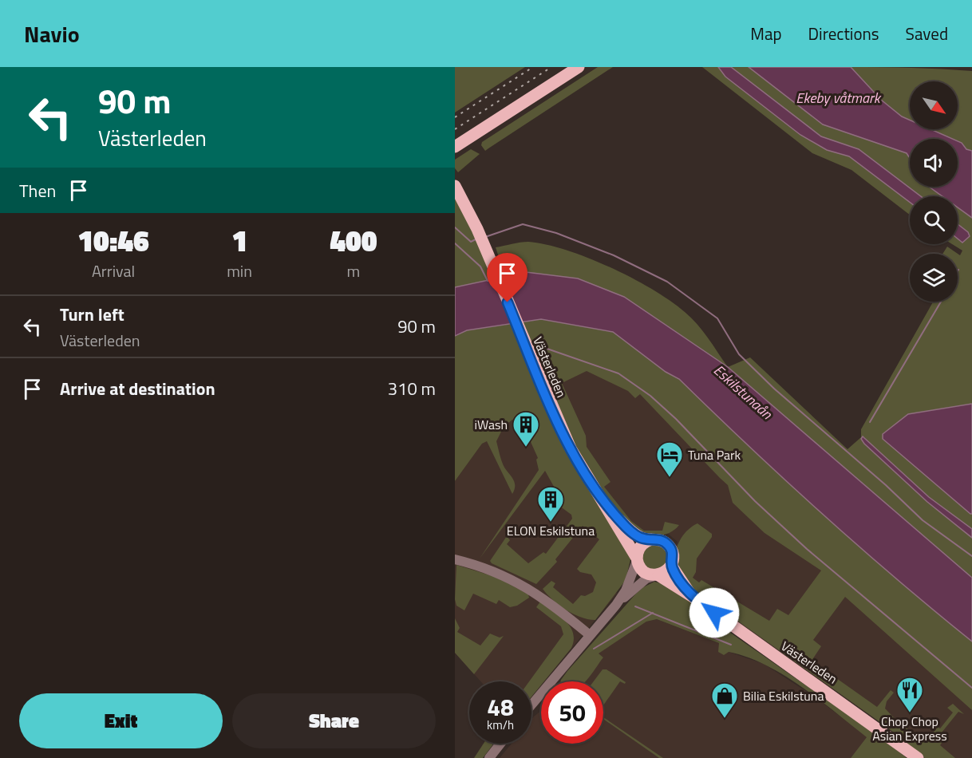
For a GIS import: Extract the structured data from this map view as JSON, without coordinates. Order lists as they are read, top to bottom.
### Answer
{
  "streets": {
    "main road": ["Västerleden"]
  },
  "water": ["Ekeby våtmark", "Eskilstunaån"],
  "places": {
    "building": ["iWash", "ELON Eskilstuna"],
    "hotel": ["Tuna Park"],
    "restaurant": ["Chop Chop Asian Express"],
    "shop": ["Bilia Eskilstuna"]
  },
  "north": "bottom right",
  "page": {
    "header": "Navio",
    "nav": ["Map", "Directions", "Saved"],
    "turn": ["90 m", "Västerleden"],
    "then": "Then",
    "eta": [
      "10:46",
      "Arrival",
      "1",
      "min",
      "400",
      "m"
    ],
    "list": [
      {
        "name": "Turn left",
        "note": "Västerleden",
        "value": "90 m"
      },
      {
        "name": "Arrive at destination",
        "value": "310 m"
      }
    ],
    "speed": "48 km/h",
    "limit": "50",
    "buttons": ["Exit", "Share"]
  }
}
